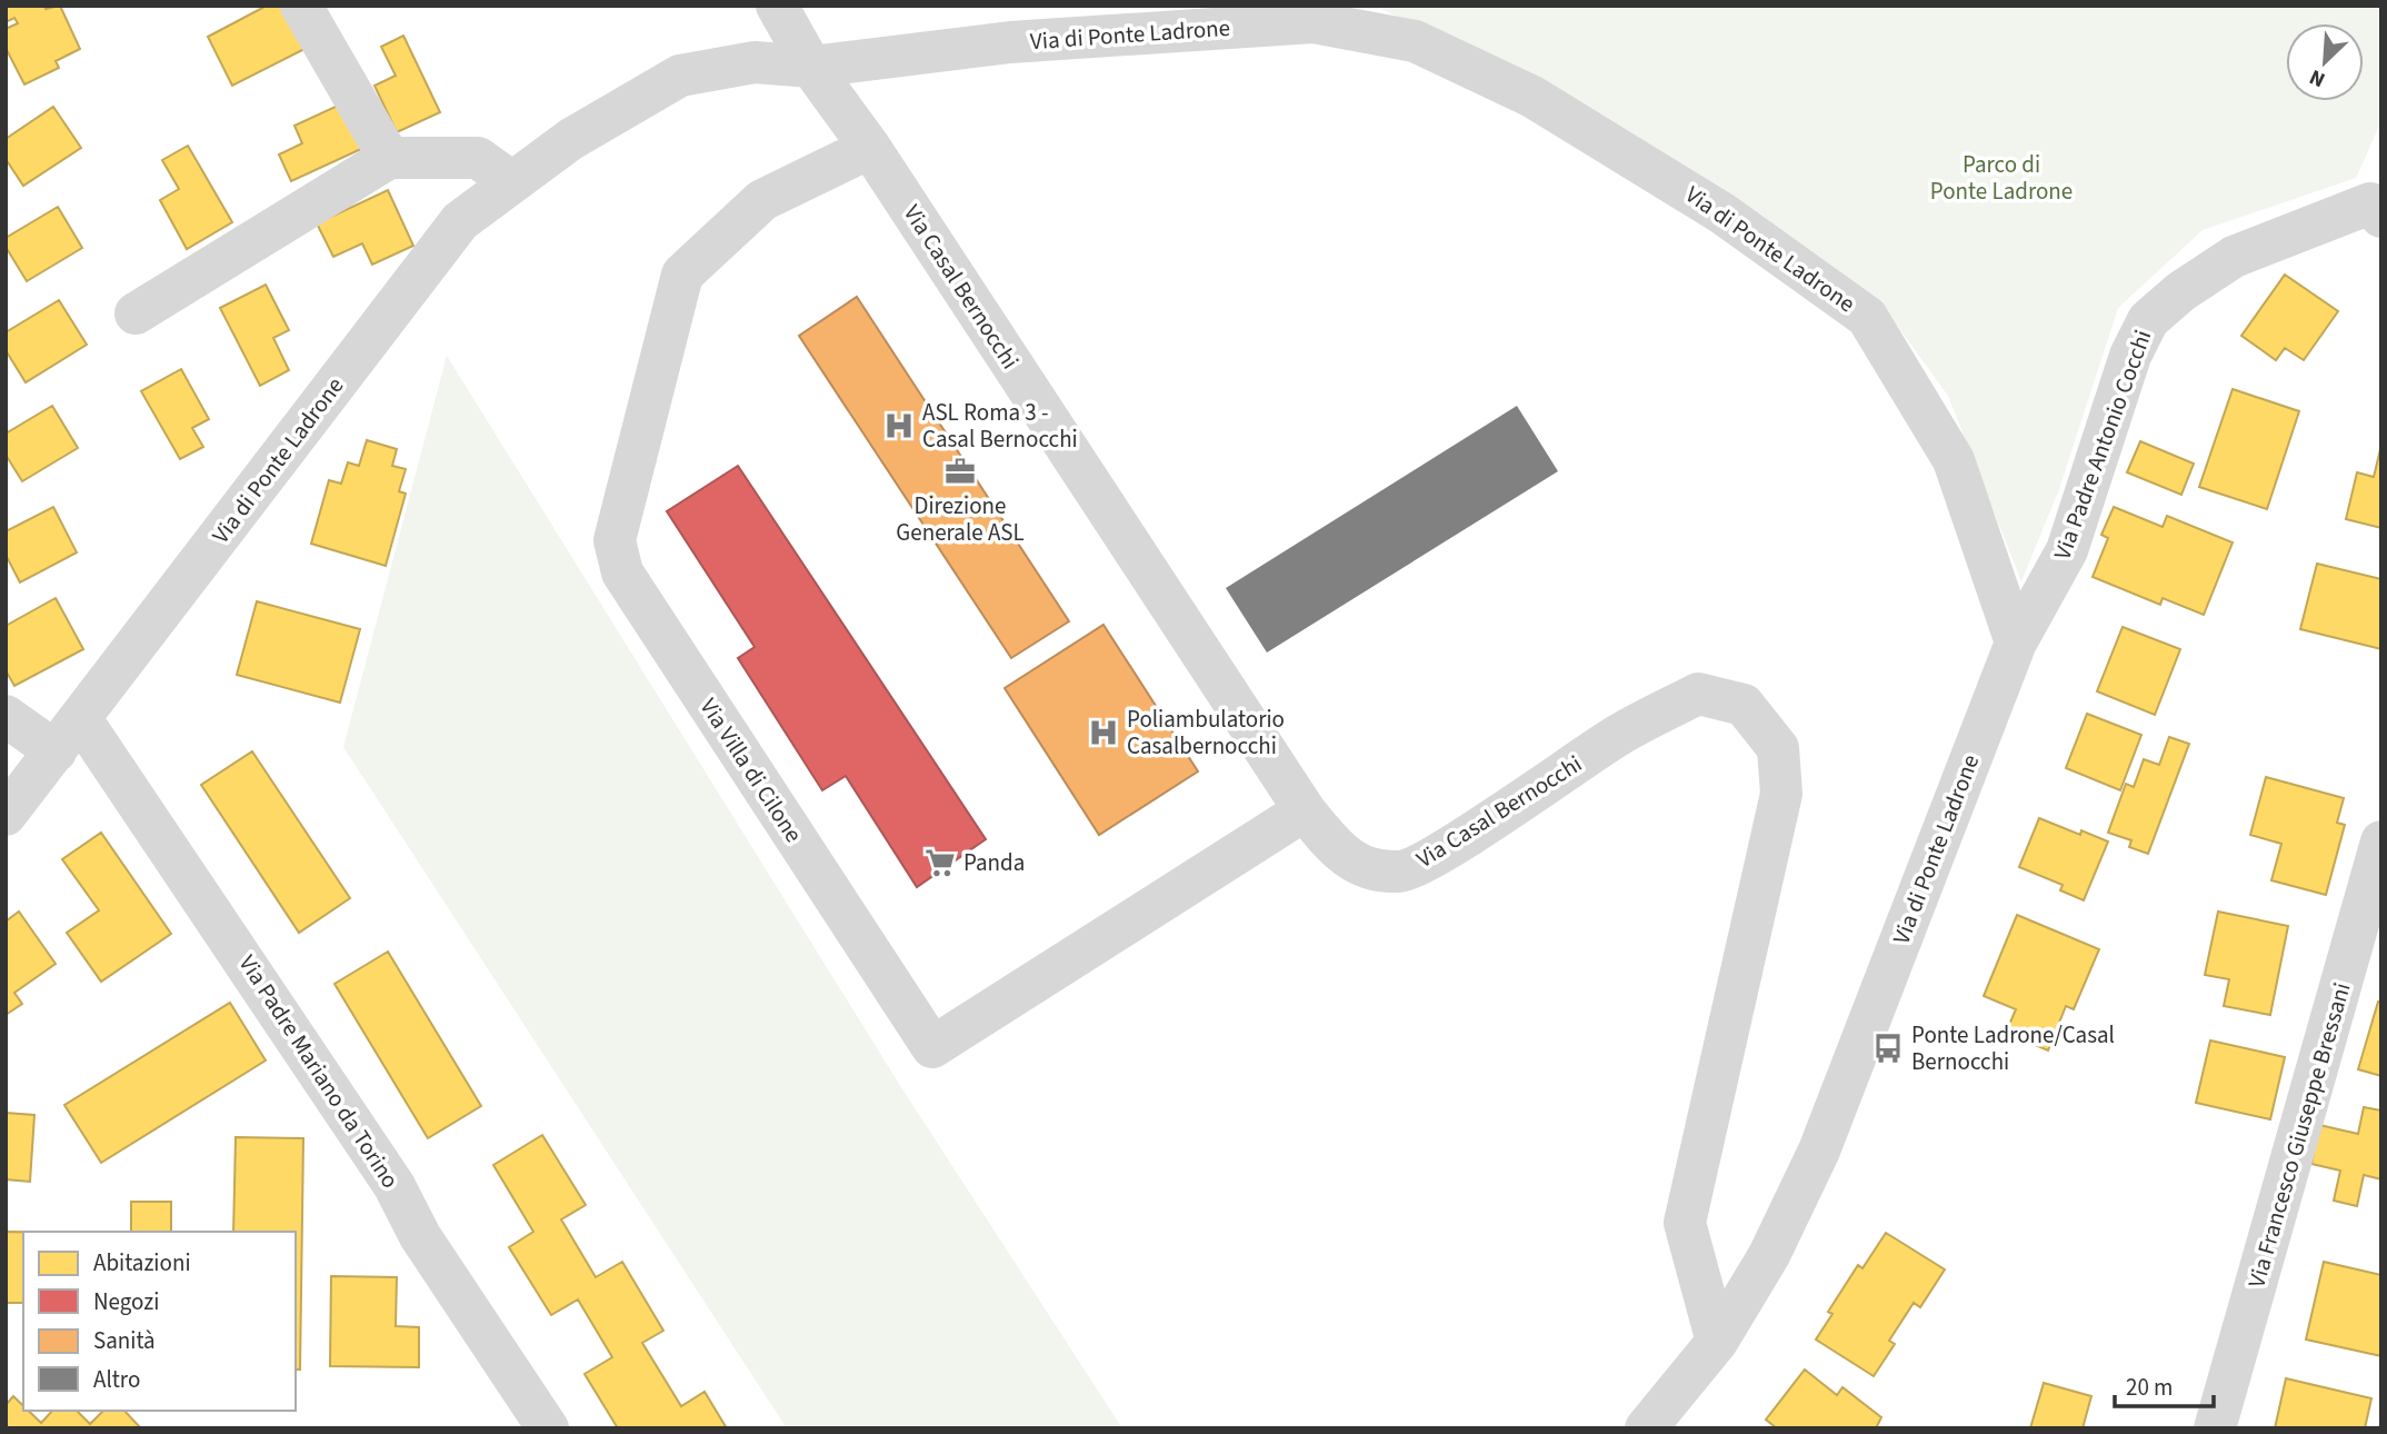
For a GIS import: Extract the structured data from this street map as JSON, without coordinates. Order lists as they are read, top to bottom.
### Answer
{
  "streets": {
    "street": [
      "Via di Ponte Ladrone",
      "Via Casal Bernocchi",
      "Via Padre Antonio Cocchi",
      "Via Villa di Cilone",
      "Via Padre Mariano da Torino",
      "Via Francesco Giuseppe Bressani"
    ]
  },
  "crossings": [
    ["Via di Ponte Ladrone", "Via Casal Bernocchi"],
    ["Via di Ponte Ladrone", "Via Padre Antonio Cocchi"],
    ["Via di Ponte Ladrone", "Via Padre Mariano da Torino"],
    ["Via Casal Bernocchi", "Via Villa di Cilone"]
  ],
  "parks": ["Parco di Ponte Ladrone"],
  "places": {
    "hospital": ["ASL Roma 3 - Casal Bernocchi", "Poliambulatorio Casalbernocchi"],
    "office": ["Direzione Generale ASL"],
    "supermarket": ["Panda"],
    "bus stop": ["Ponte Ladrone/Casal Bernocchi"]
  },
  "legend": [
    "Abitazioni",
    "Negozi",
    "Sanità",
    "Altro"
  ],
  "scale_bar": "20 m",
  "north": "bottom left"
}
